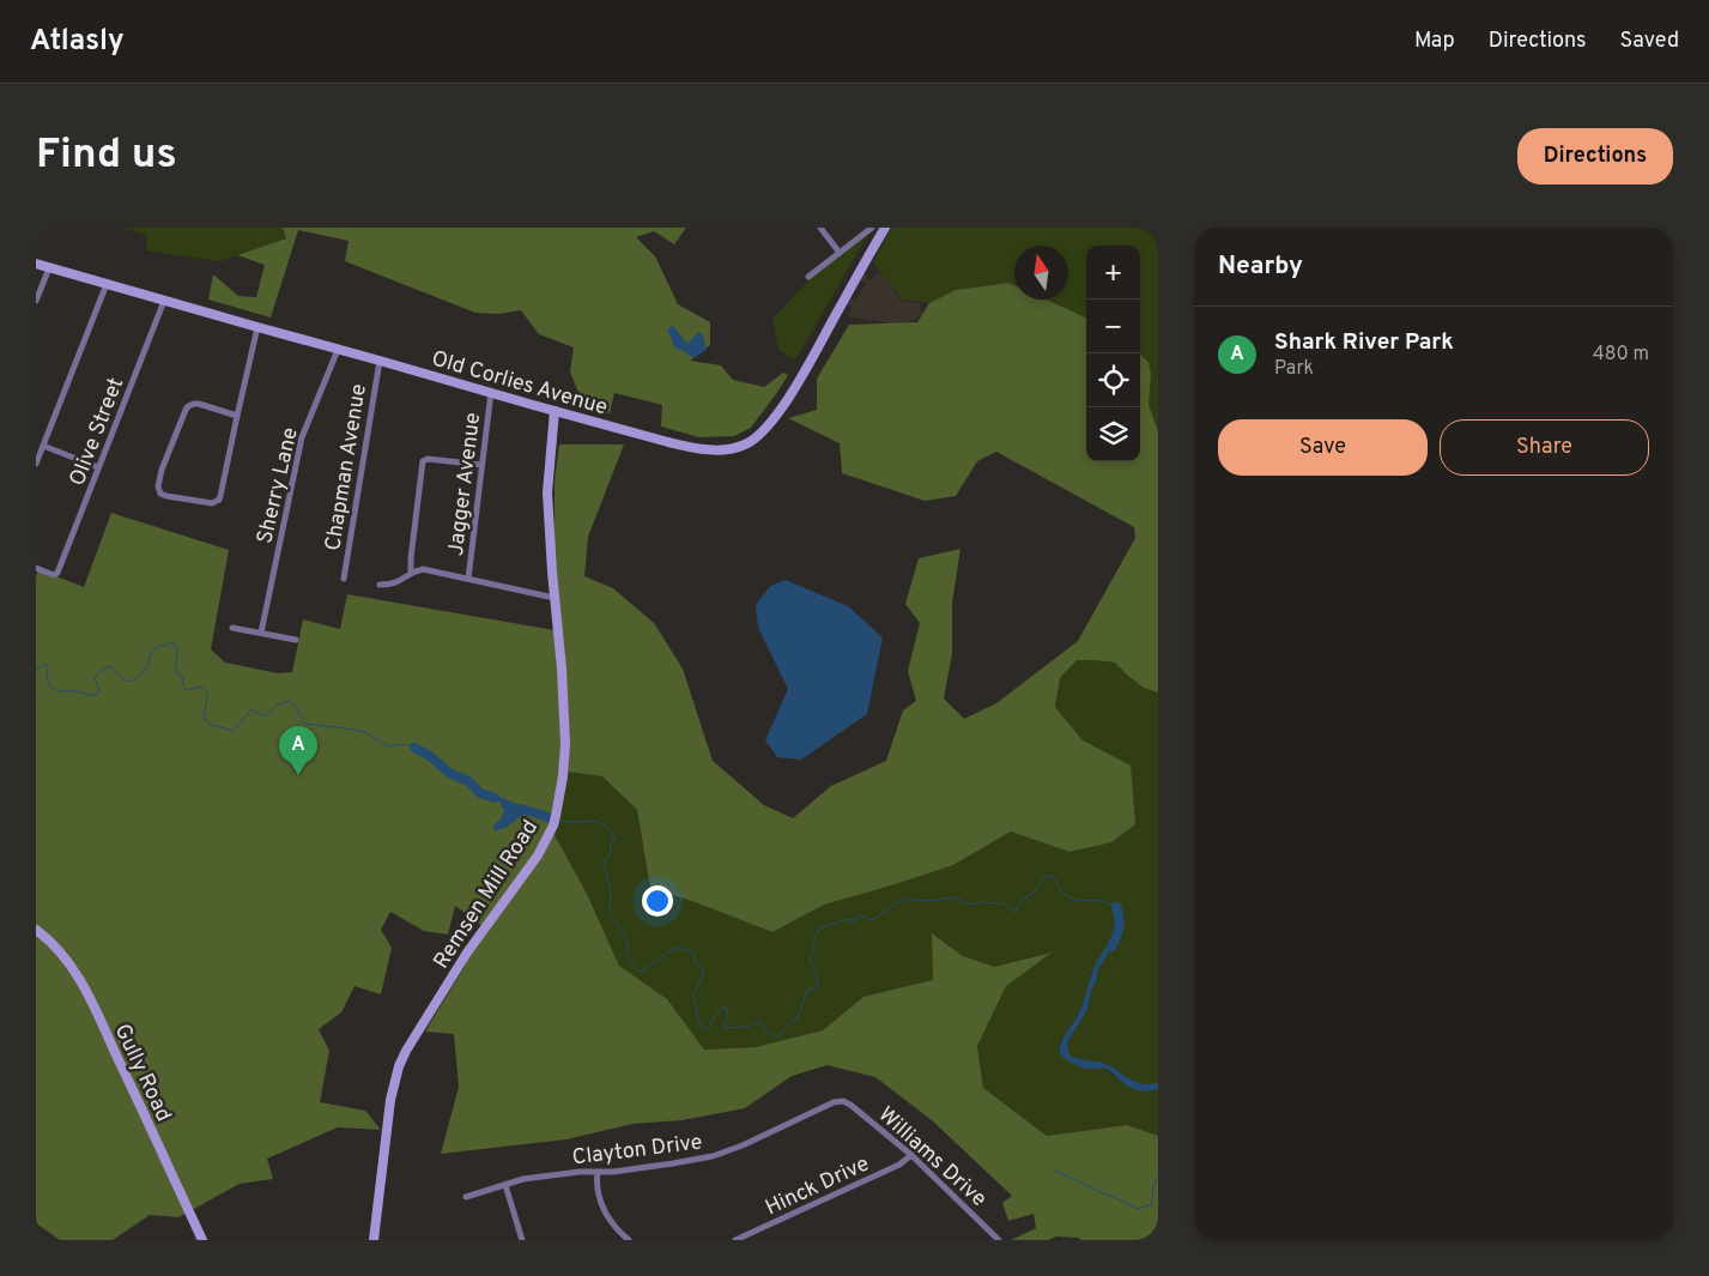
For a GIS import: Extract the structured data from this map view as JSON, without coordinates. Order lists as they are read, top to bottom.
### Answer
{
  "streets": {
    "street": [
      "Old Corlies Avenue",
      "Olive Street",
      "Chapman Avenue",
      "Jagger Avenue",
      "Sherry Lane",
      "Remsen Mill Road",
      "Gully Road",
      "Clayton Drive",
      "Williams Drive",
      "Hinck Drive"
    ]
  },
  "crossings": [
    ["Old Corlies Avenue", "Olive Street"],
    ["Old Corlies Avenue", "Chapman Avenue"],
    ["Old Corlies Avenue", "Jagger Avenue"],
    ["Old Corlies Avenue", "Sherry Lane"],
    ["Old Corlies Avenue", "Remsen Mill Road"],
    ["Clayton Drive", "Williams Drive"],
    ["Williams Drive", "Hinck Drive"]
  ],
  "north": "top",
  "page": {
    "header": "Atlasly",
    "nav": ["Map", "Directions", "Saved"],
    "buttons": [
      "Directions",
      ["Save", "Share"]
    ],
    "title": "Find us",
    "heading": "Nearby",
    "map_buttons": ["+", "−"],
    "list": [
      {
        "mark": "A",
        "name": "Shark River Park",
        "note": "Park",
        "value": "480 m"
      }
    ],
    "pins": "A"
  }
}
